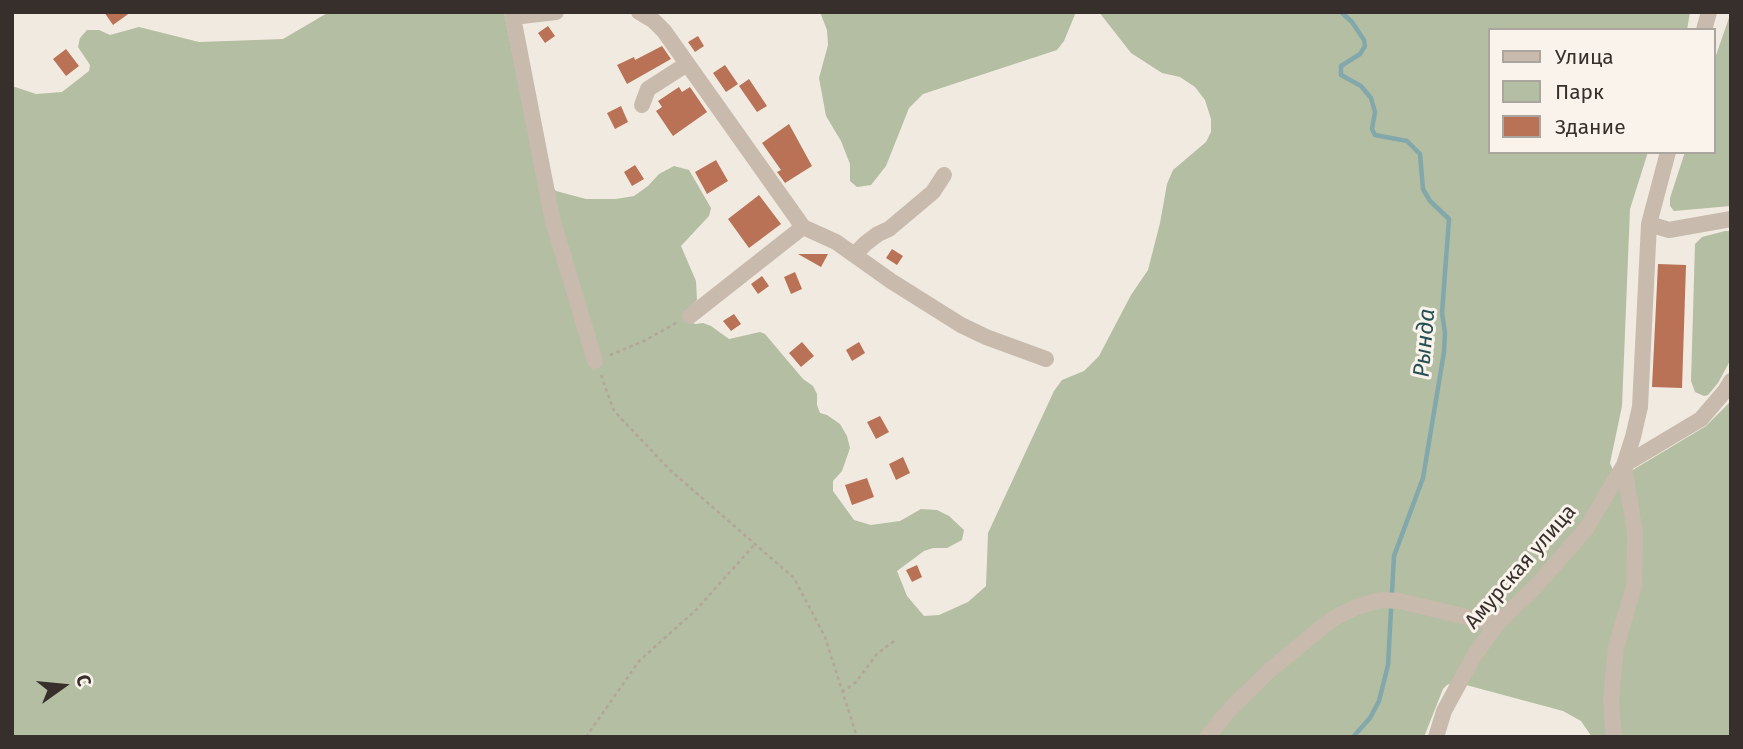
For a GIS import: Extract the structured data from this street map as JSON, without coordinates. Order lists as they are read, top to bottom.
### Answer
{
  "streets": {
    "street": ["Амурская улица"]
  },
  "water": ["Рында"],
  "legend": ["Улица", "Парк", "Здание"],
  "north": "right"
}
